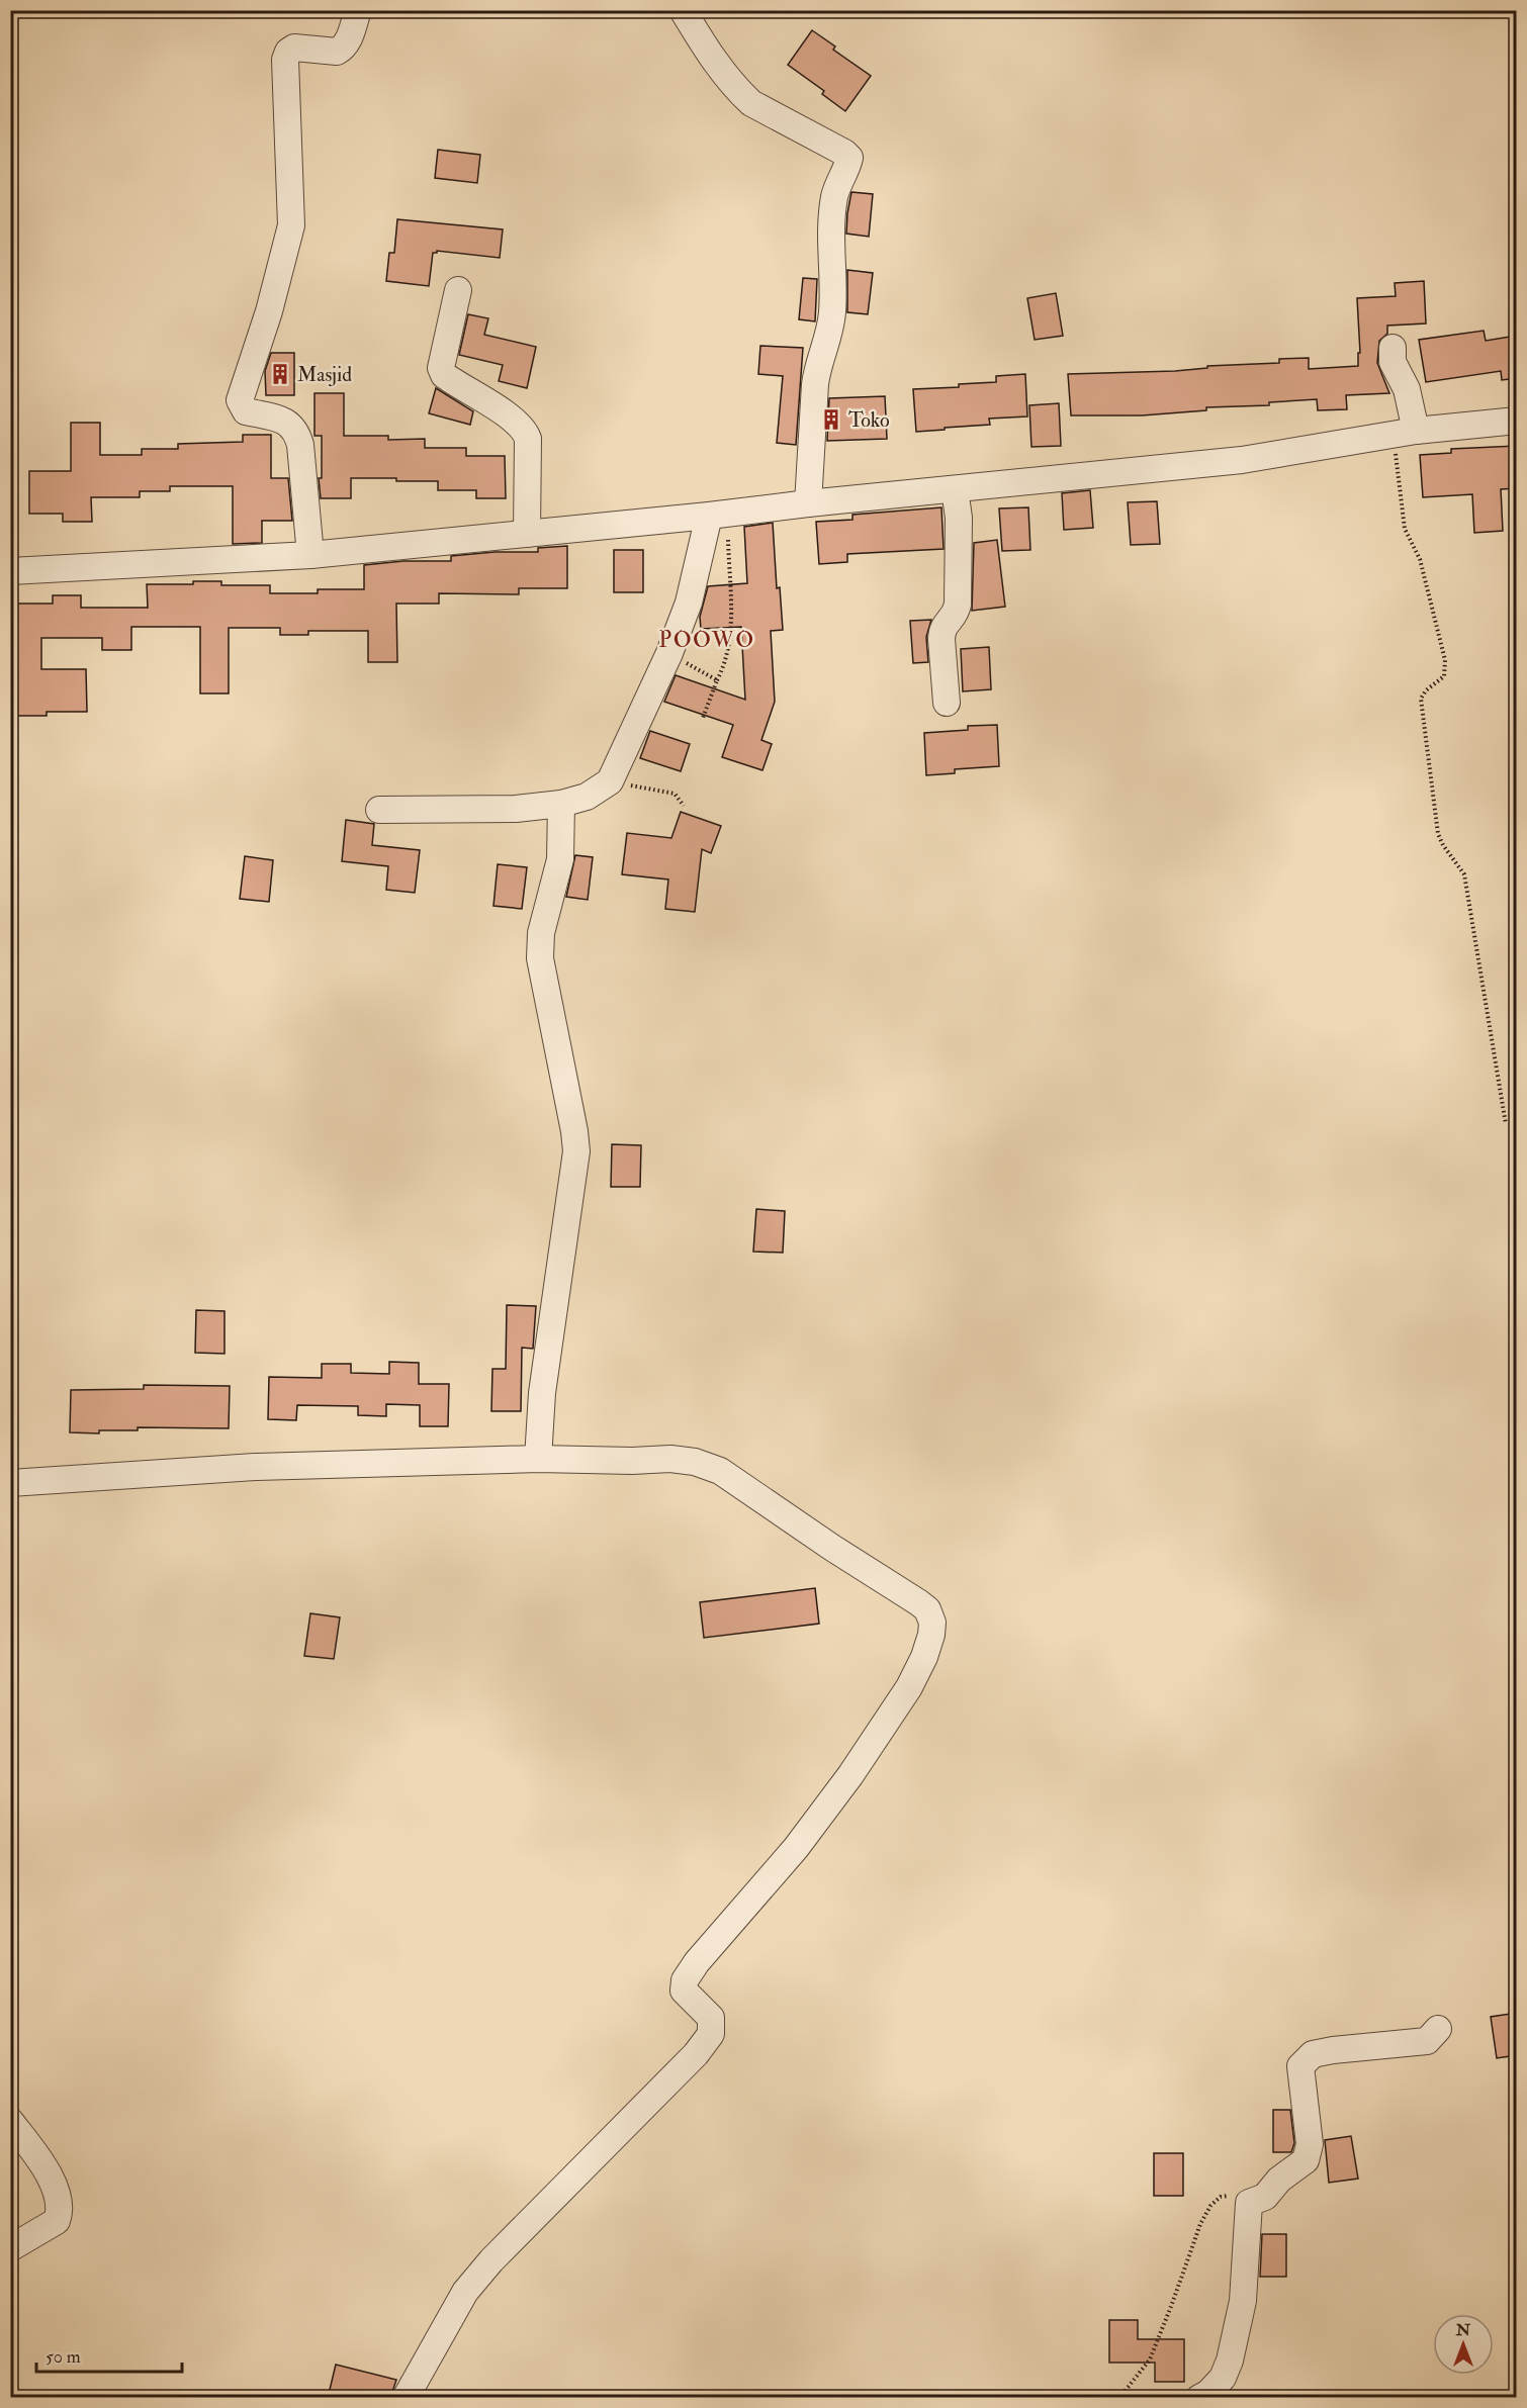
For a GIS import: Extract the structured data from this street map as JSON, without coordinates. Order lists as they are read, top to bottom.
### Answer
{
  "districts": ["POOWO"],
  "places": {
    "building": ["Masjid", "Toko"]
  },
  "scale_bar": "50 m",
  "north": "top"
}
